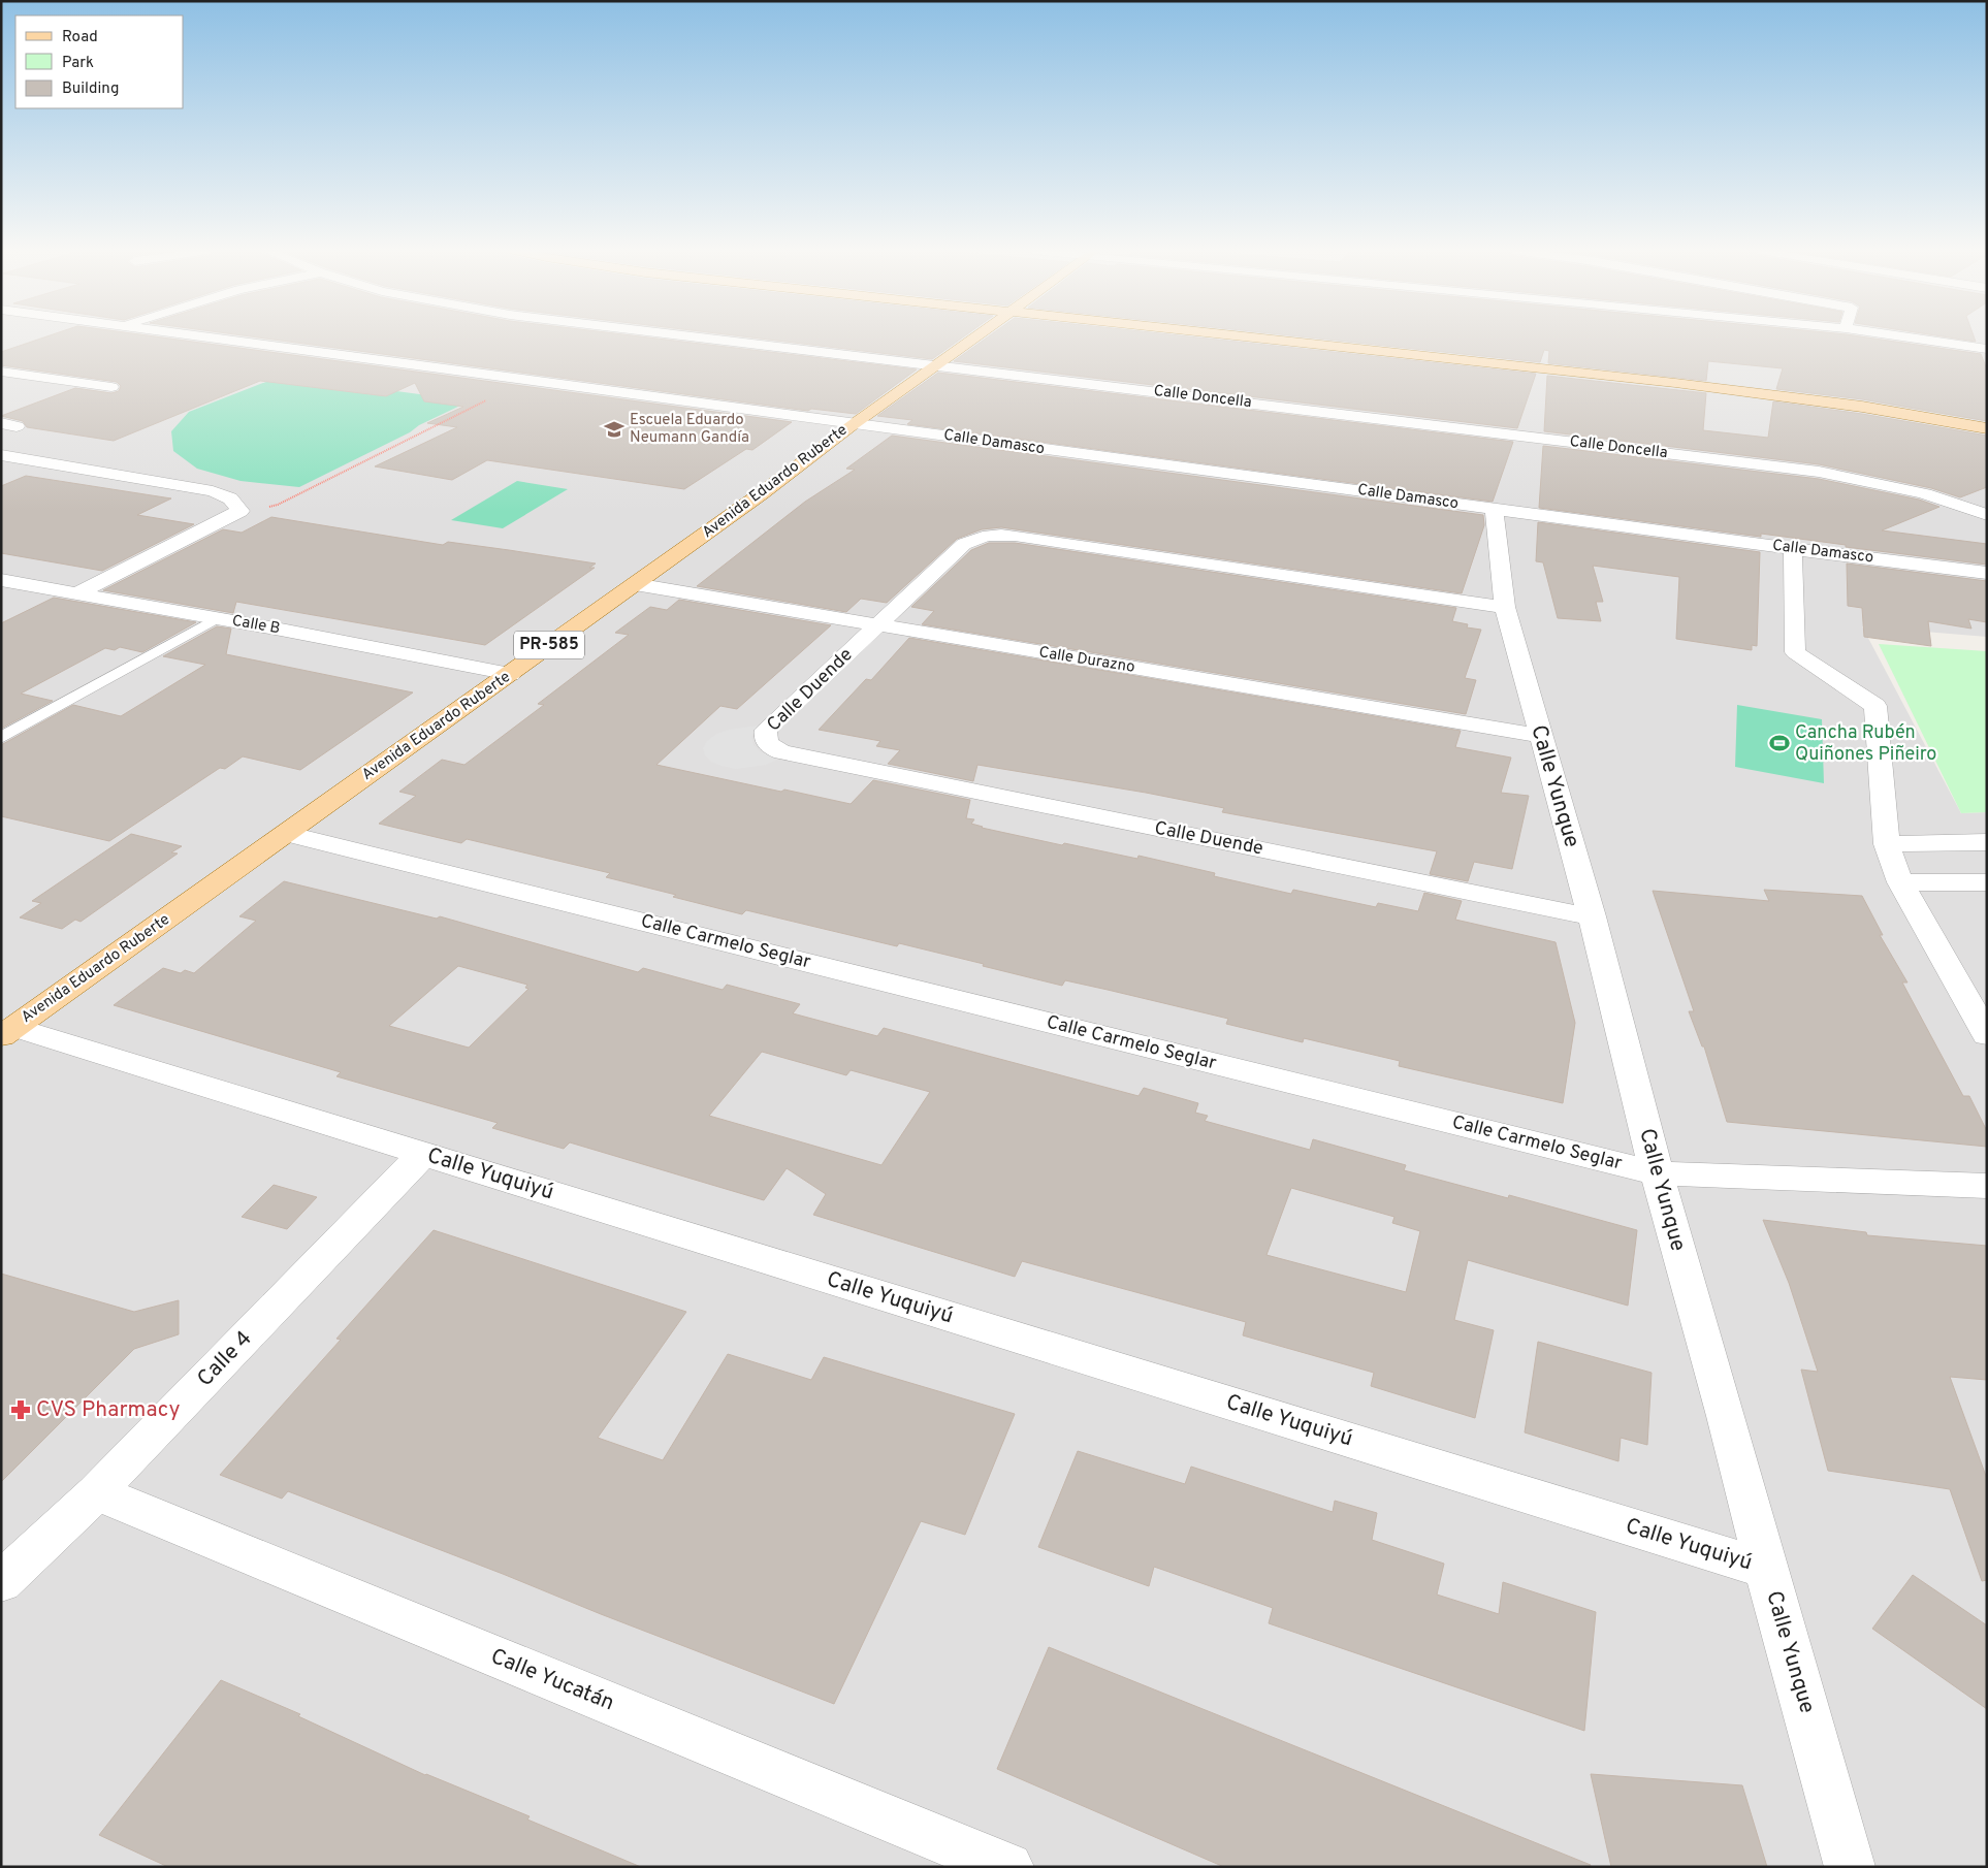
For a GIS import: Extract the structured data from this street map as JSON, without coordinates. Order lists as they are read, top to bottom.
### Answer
{
  "streets": {
    "main road": ["Avenida Eduardo Ruberte", "PR-585"],
    "street": [
      "Calle Doncella",
      "Calle Damasco",
      "Calle B",
      "Calle Durazno",
      "Calle Duende",
      "Calle Yunque",
      "Calle Carmelo Seglar",
      "Calle Yuquiyú",
      "Calle 4",
      "Calle Yucatán"
    ]
  },
  "crossings": [
    ["Calle Doncella", "Avenida Eduardo Ruberte"],
    ["Calle Damasco", "Avenida Eduardo Ruberte"],
    ["Calle Damasco", "Calle Yunque"],
    ["Avenida Eduardo Ruberte", "Calle B"],
    ["Avenida Eduardo Ruberte", "Calle Durazno"],
    ["Avenida Eduardo Ruberte", "Calle Carmelo Seglar"],
    ["Avenida Eduardo Ruberte", "Calle Yuquiyú"],
    ["Calle Durazno", "Calle Duende"],
    ["Calle Durazno", "Calle Yunque"],
    ["Calle Duende", "Calle Yunque"],
    ["Calle Yunque", "Calle Carmelo Seglar"],
    ["Calle Yunque", "Calle Yuquiyú"],
    ["Calle Yuquiyú", "Calle 4"],
    ["Calle 4", "Calle Yucatán"]
  ],
  "places": {
    "school or university": ["Escuela Eduardo Neumann Gandía"],
    "sports": ["Cancha Rubén Quiñones Piñeiro"],
    "pharmacy": ["CVS Pharmacy"]
  },
  "legend": ["Road", "Park", "Building"]
}
